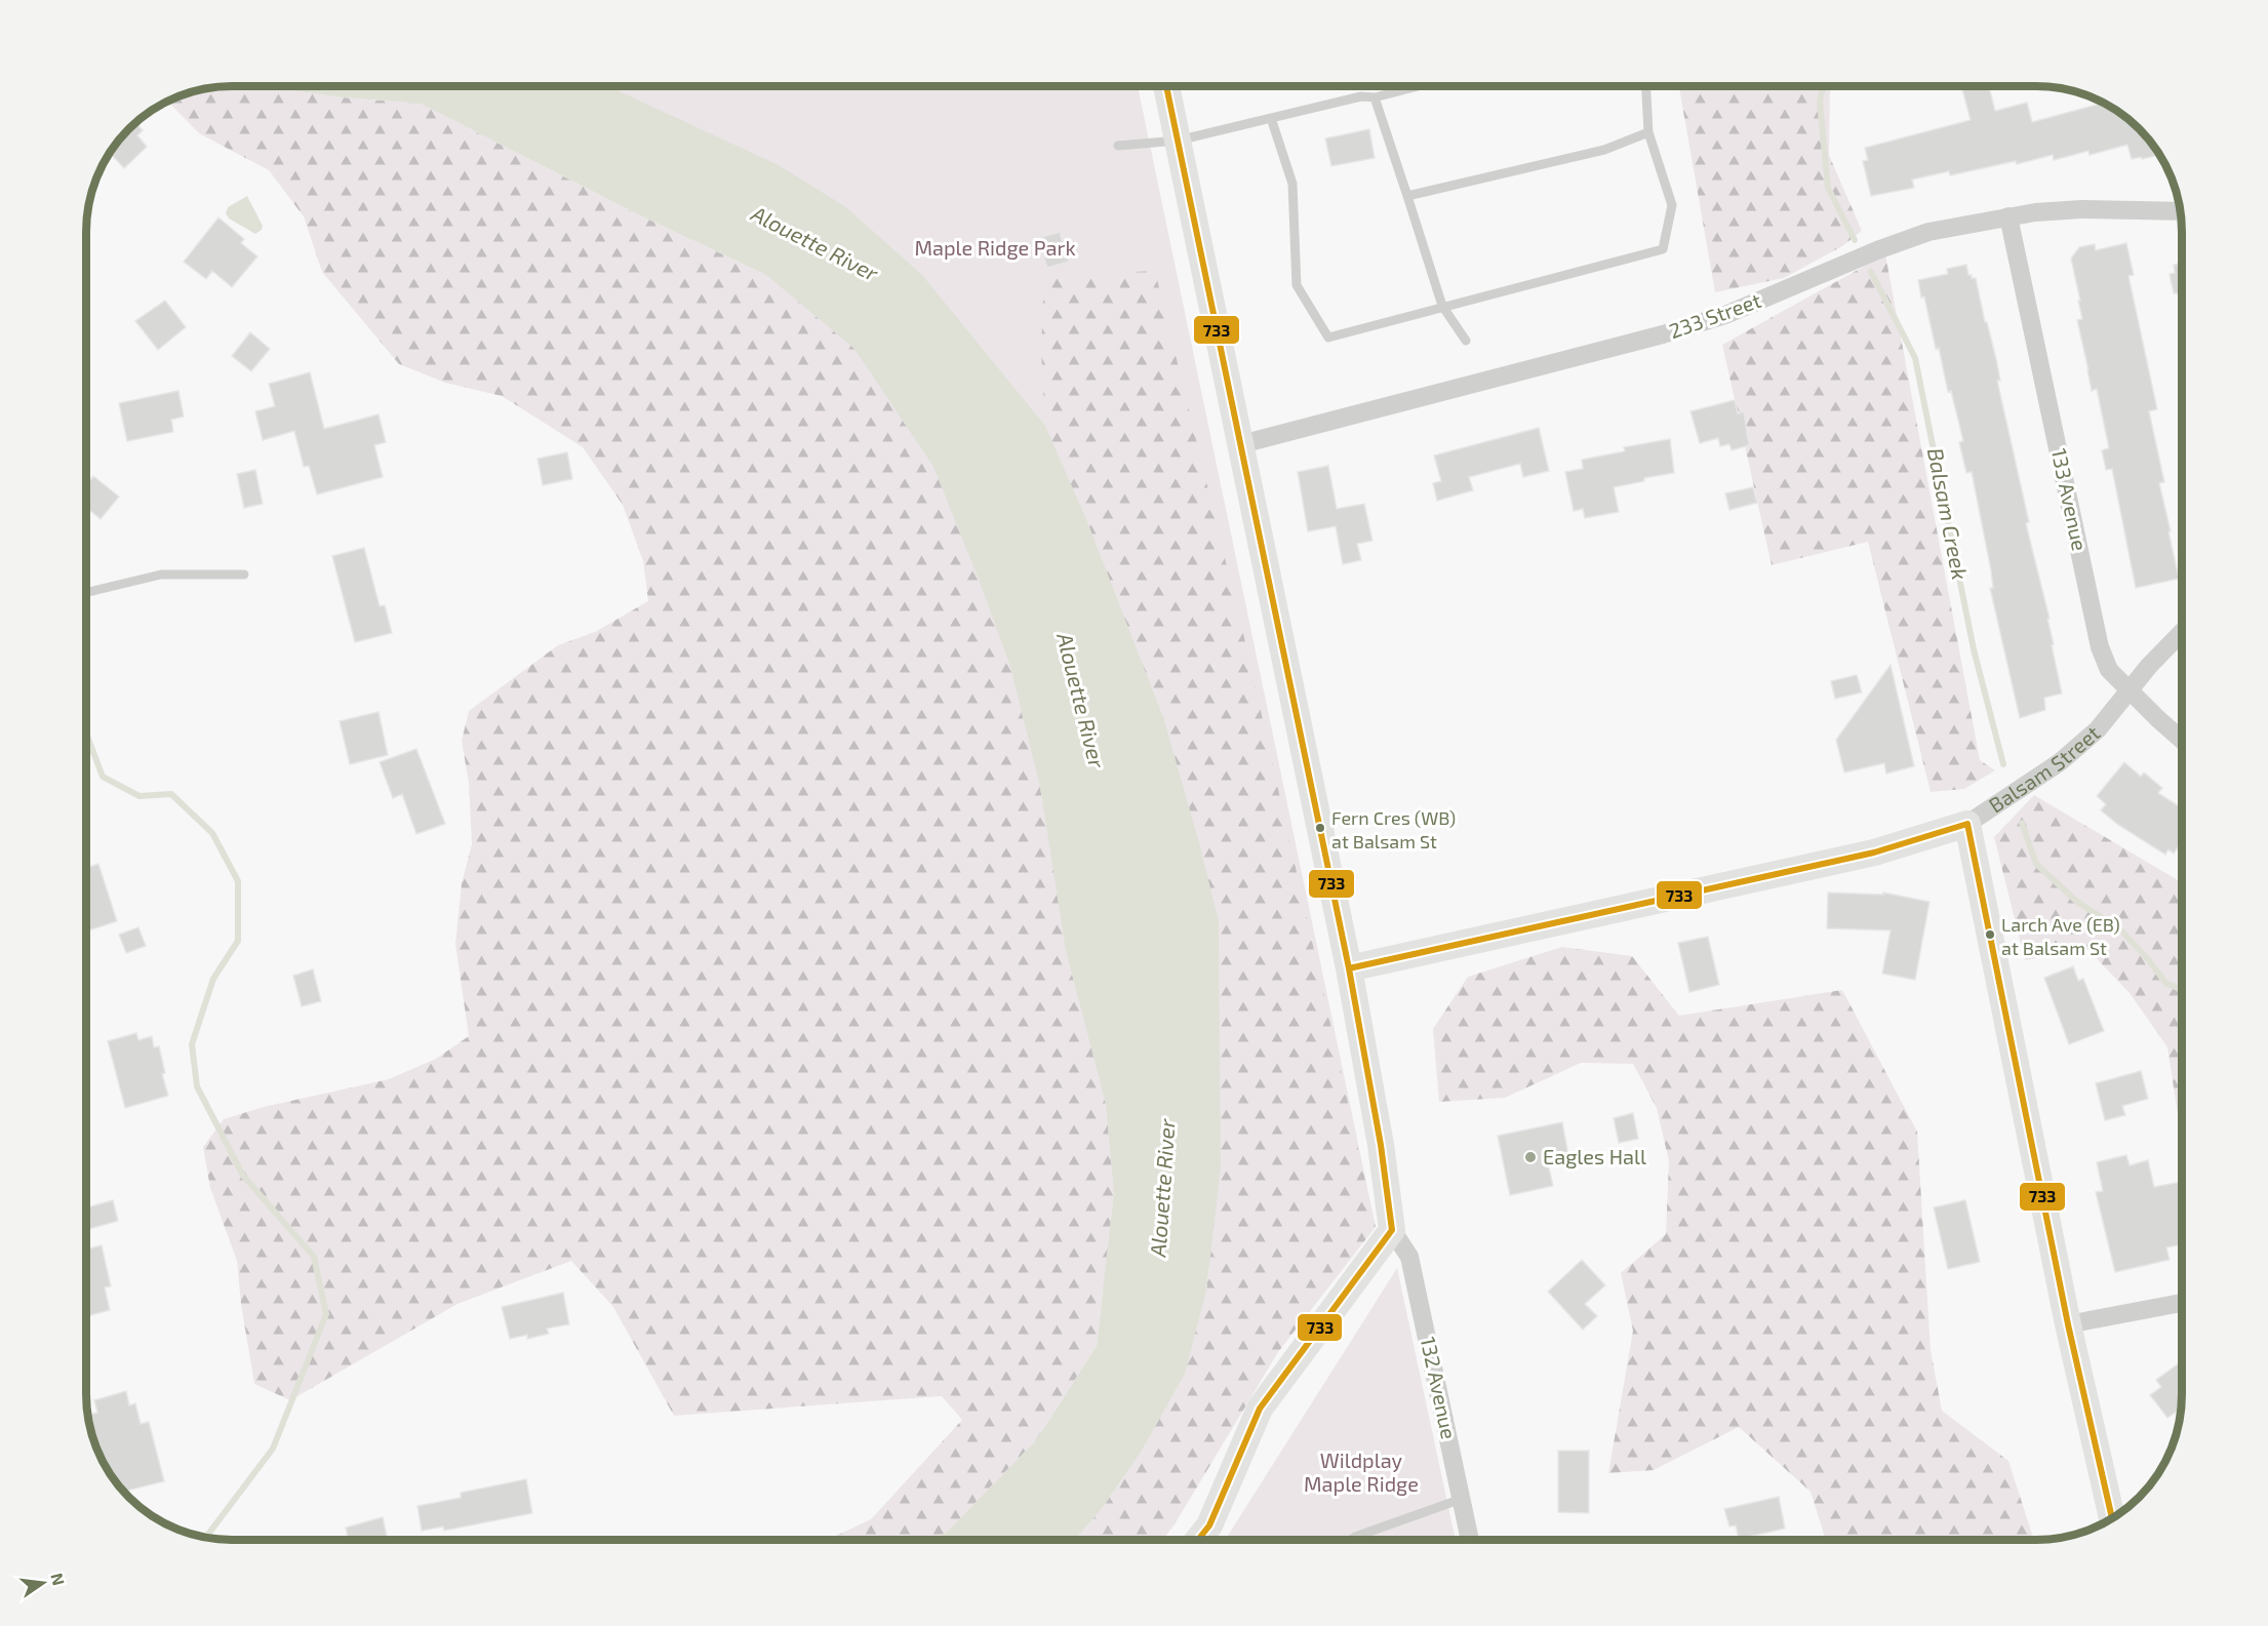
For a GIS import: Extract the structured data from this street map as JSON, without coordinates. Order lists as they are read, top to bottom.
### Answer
{
  "streets": {
    "street": [
      "233 Street",
      "133 Avenue",
      "Balsam Street",
      "132 Avenue"
    ]
  },
  "crossings": [
    ["233 Street", "133 Avenue"],
    ["133 Avenue", "Balsam Street"]
  ],
  "water": ["Alouette River", "Balsam Creek"],
  "parks": ["Maple Ridge Park", "Wildplay Maple Ridge"],
  "places": ["Fern Cres (WB) at Balsam St", "Larch Ave (EB) at Balsam St", "Eagles Hall"],
  "lines": ["transit line 733"],
  "north": "right"
}
